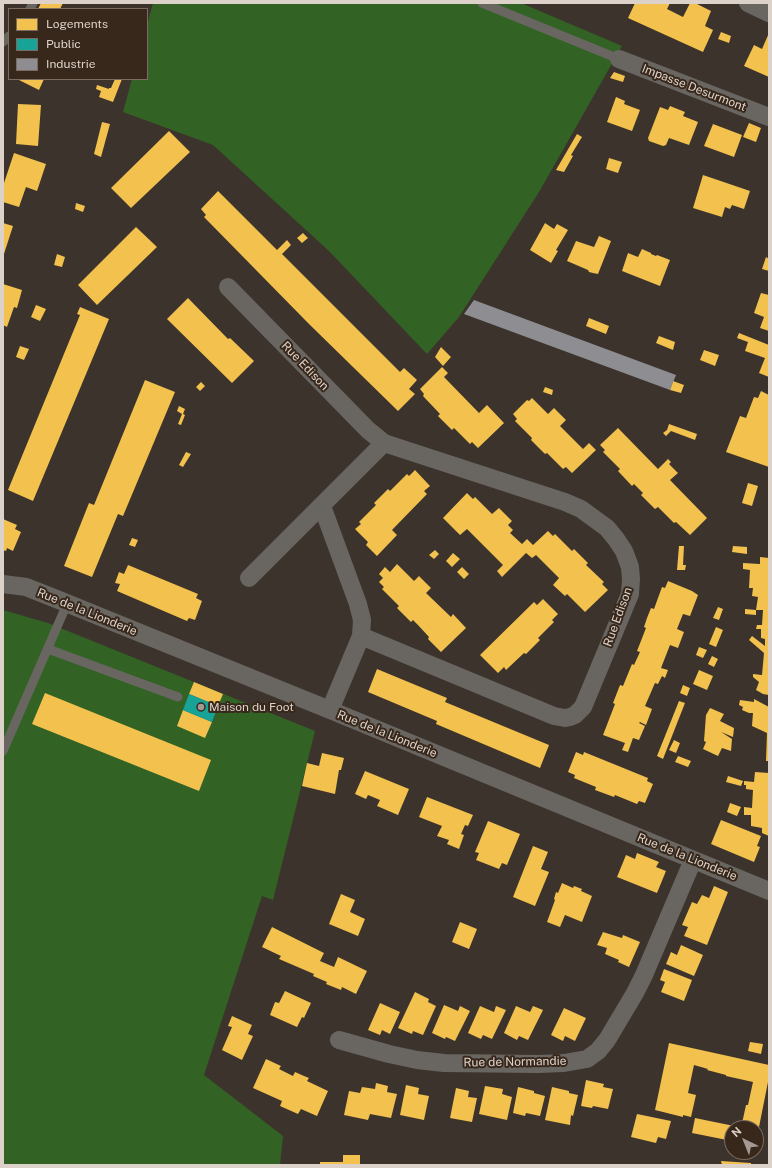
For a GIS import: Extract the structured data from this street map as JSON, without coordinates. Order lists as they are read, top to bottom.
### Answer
{
  "streets": {
    "street": [
      "Impasse Desurmont",
      "Rue Edison",
      "Rue de la Lionderie",
      "Rue de Normandie"
    ]
  },
  "crossings": [
    ["Rue de la Lionderie", "Rue de Normandie"]
  ],
  "places": ["Maison du Foot"],
  "legend": ["Logements", "Public", "Industrie"],
  "north": "top left"
}
